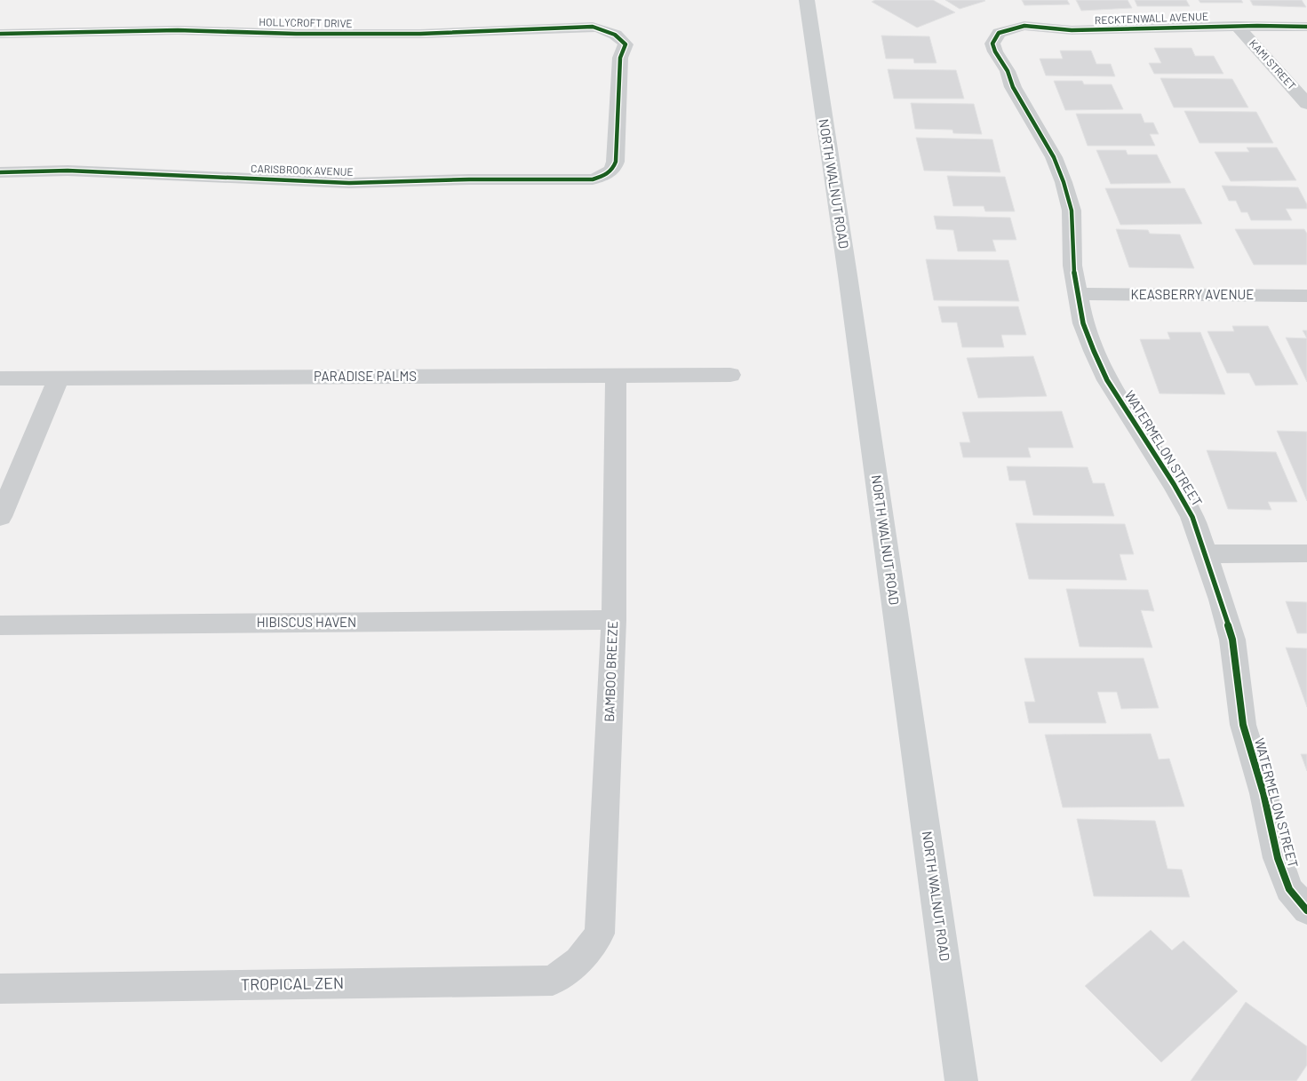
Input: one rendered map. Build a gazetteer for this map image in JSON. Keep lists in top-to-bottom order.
{
  "streets": {
    "street": [
      "RECKTENWALL AVENUE",
      "HOLLYCROFT DRIVE",
      "KAMI STREET",
      "CARISBROOK AVENUE",
      "NORTH WALNUT ROAD",
      "KEASBERRY AVENUE",
      "PARADISE PALMS",
      "WATERMELON STREET",
      "HIBISCUS HAVEN",
      "BAMBOO BREEZE",
      "TROPICAL ZEN"
    ]
  },
  "crossings": [
    ["RECKTENWALL AVENUE", "KAMI STREET"],
    ["RECKTENWALL AVENUE", "WATERMELON STREET"],
    ["HOLLYCROFT DRIVE", "CARISBROOK AVENUE"],
    ["KEASBERRY AVENUE", "WATERMELON STREET"],
    ["PARADISE PALMS", "BAMBOO BREEZE"],
    ["HIBISCUS HAVEN", "BAMBOO BREEZE"],
    ["BAMBOO BREEZE", "TROPICAL ZEN"]
  ]
}
